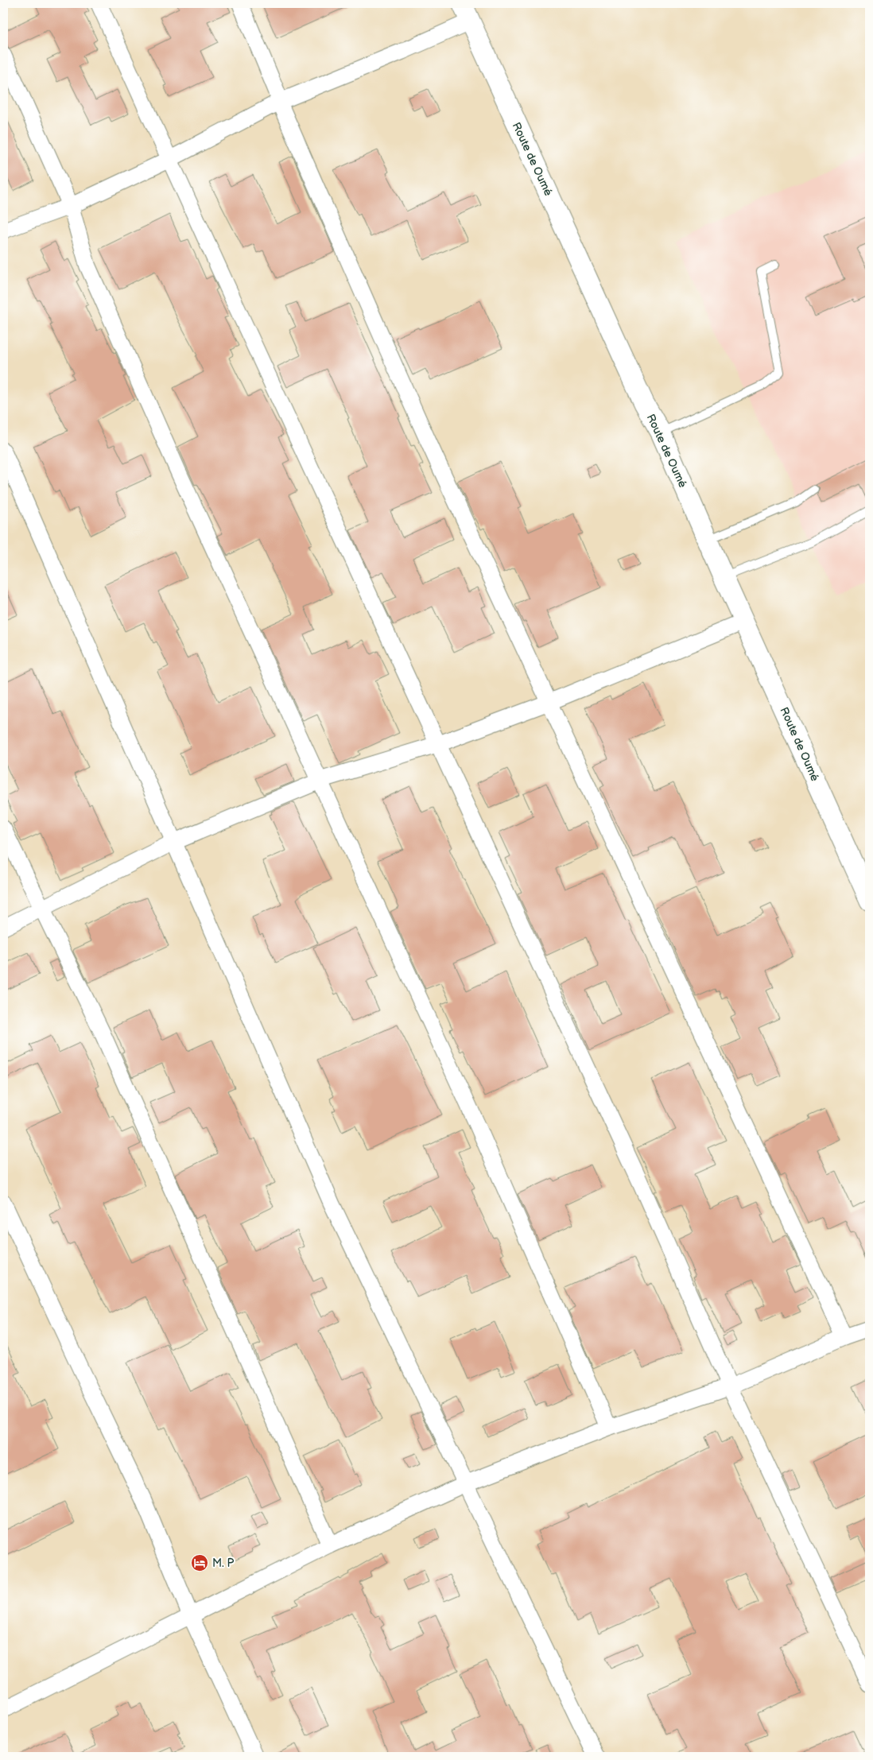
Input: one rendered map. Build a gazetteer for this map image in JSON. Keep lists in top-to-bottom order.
{
  "streets": {
    "street": ["Route de Oumé"]
  },
  "places": {
    "hotel": ["M. P"]
  }
}
